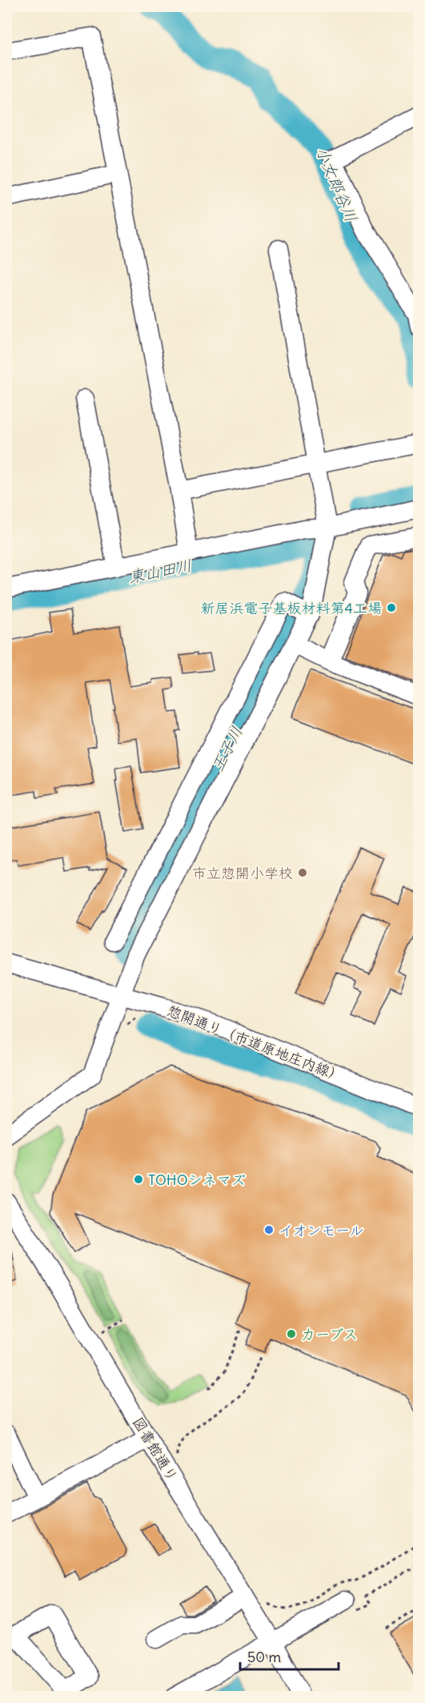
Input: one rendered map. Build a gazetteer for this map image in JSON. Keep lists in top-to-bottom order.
{
  "streets": {
    "street": ["惣開通り（市道原地庄内線）", "図書館通り"]
  },
  "water": ["小女郎谷川", "東山田川", "王子川"],
  "places": [
    "新居浜電子基板材料第4工場",
    "市立惣開小学校",
    "TOHOシネマズ",
    "イオンモール",
    "カーブス"
  ],
  "scale_bar": "50 m"
}
